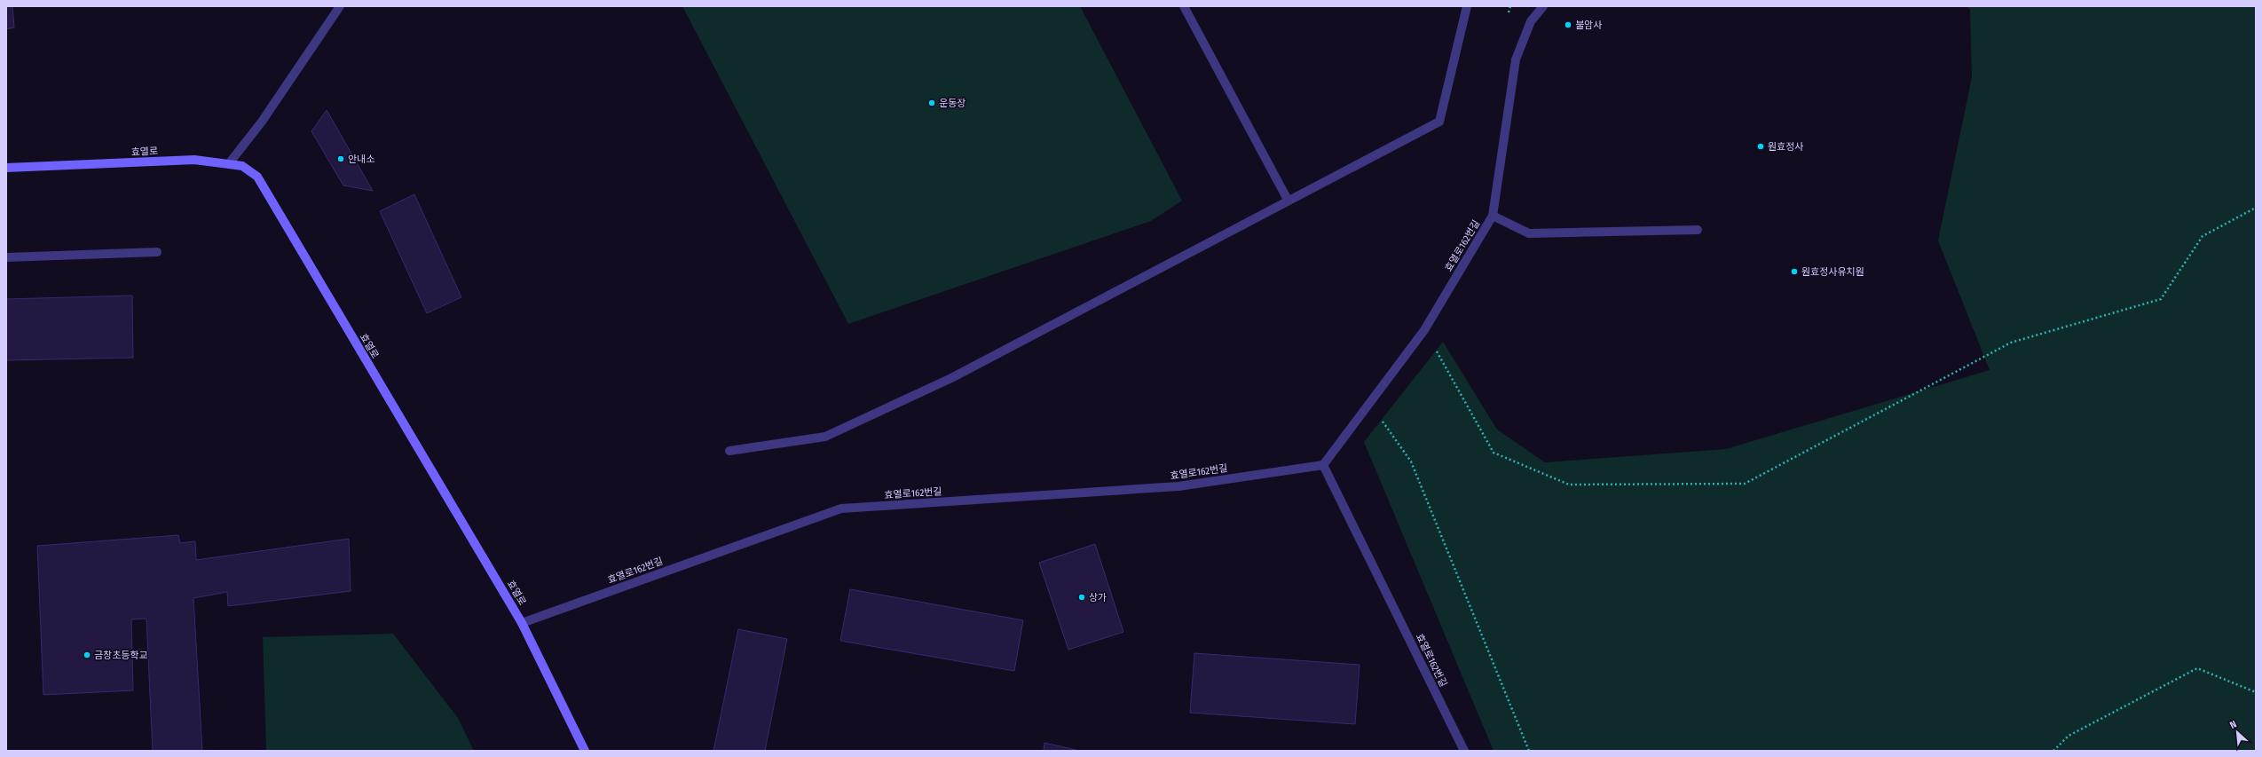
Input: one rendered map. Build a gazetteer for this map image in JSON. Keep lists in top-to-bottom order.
{
  "streets": {
    "main road": ["효열로"],
    "street": ["효열로162번길"]
  },
  "crossings": [
    ["효열로", "효열로162번길"]
  ],
  "places": [
    "불암사",
    "운동장",
    "원효정사",
    "안내소",
    "원효정사유치원",
    "상가",
    "금창초등학교"
  ],
  "north": "top left"
}
